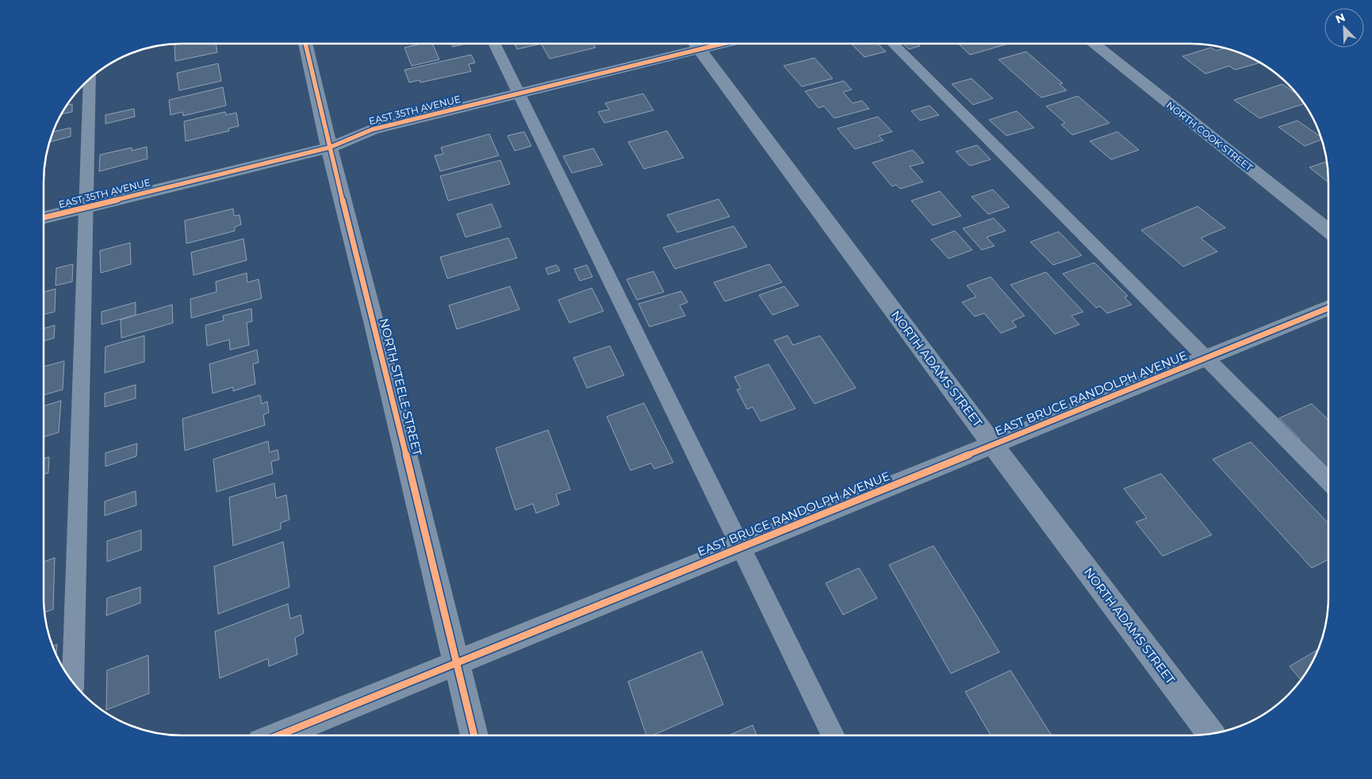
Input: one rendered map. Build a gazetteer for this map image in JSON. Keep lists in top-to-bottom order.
{
  "streets": {
    "street": [
      "EAST 35TH AVENUE",
      "NORTH COOK STREET",
      "NORTH ADAMS STREET",
      "NORTH STEELE STREET",
      "EAST BRUCE RANDOLPH AVENUE"
    ]
  },
  "crossings": [
    ["EAST 35TH AVENUE", "NORTH STEELE STREET"],
    ["NORTH ADAMS STREET", "EAST BRUCE RANDOLPH AVENUE"],
    ["NORTH STEELE STREET", "EAST BRUCE RANDOLPH AVENUE"]
  ],
  "north": "top left"
}
